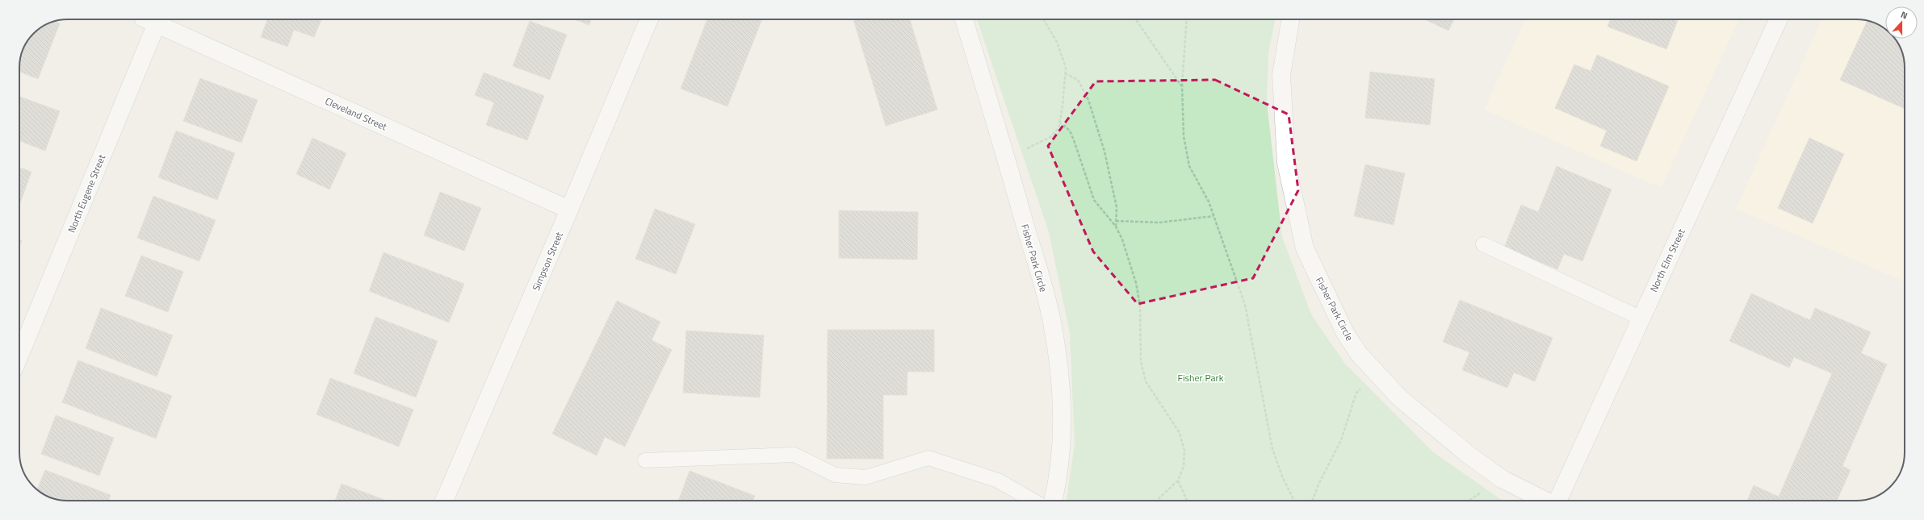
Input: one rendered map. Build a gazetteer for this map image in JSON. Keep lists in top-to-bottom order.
{
  "streets": {
    "street": [
      "Cleveland Street",
      "North Eugene Street",
      "Fisher Park Circle",
      "North Elm Street",
      "Simpson Street"
    ]
  },
  "crossings": [
    ["Cleveland Street", "North Eugene Street"],
    ["Cleveland Street", "Simpson Street"]
  ],
  "parks": ["Fisher Park"],
  "north": "top"
}
